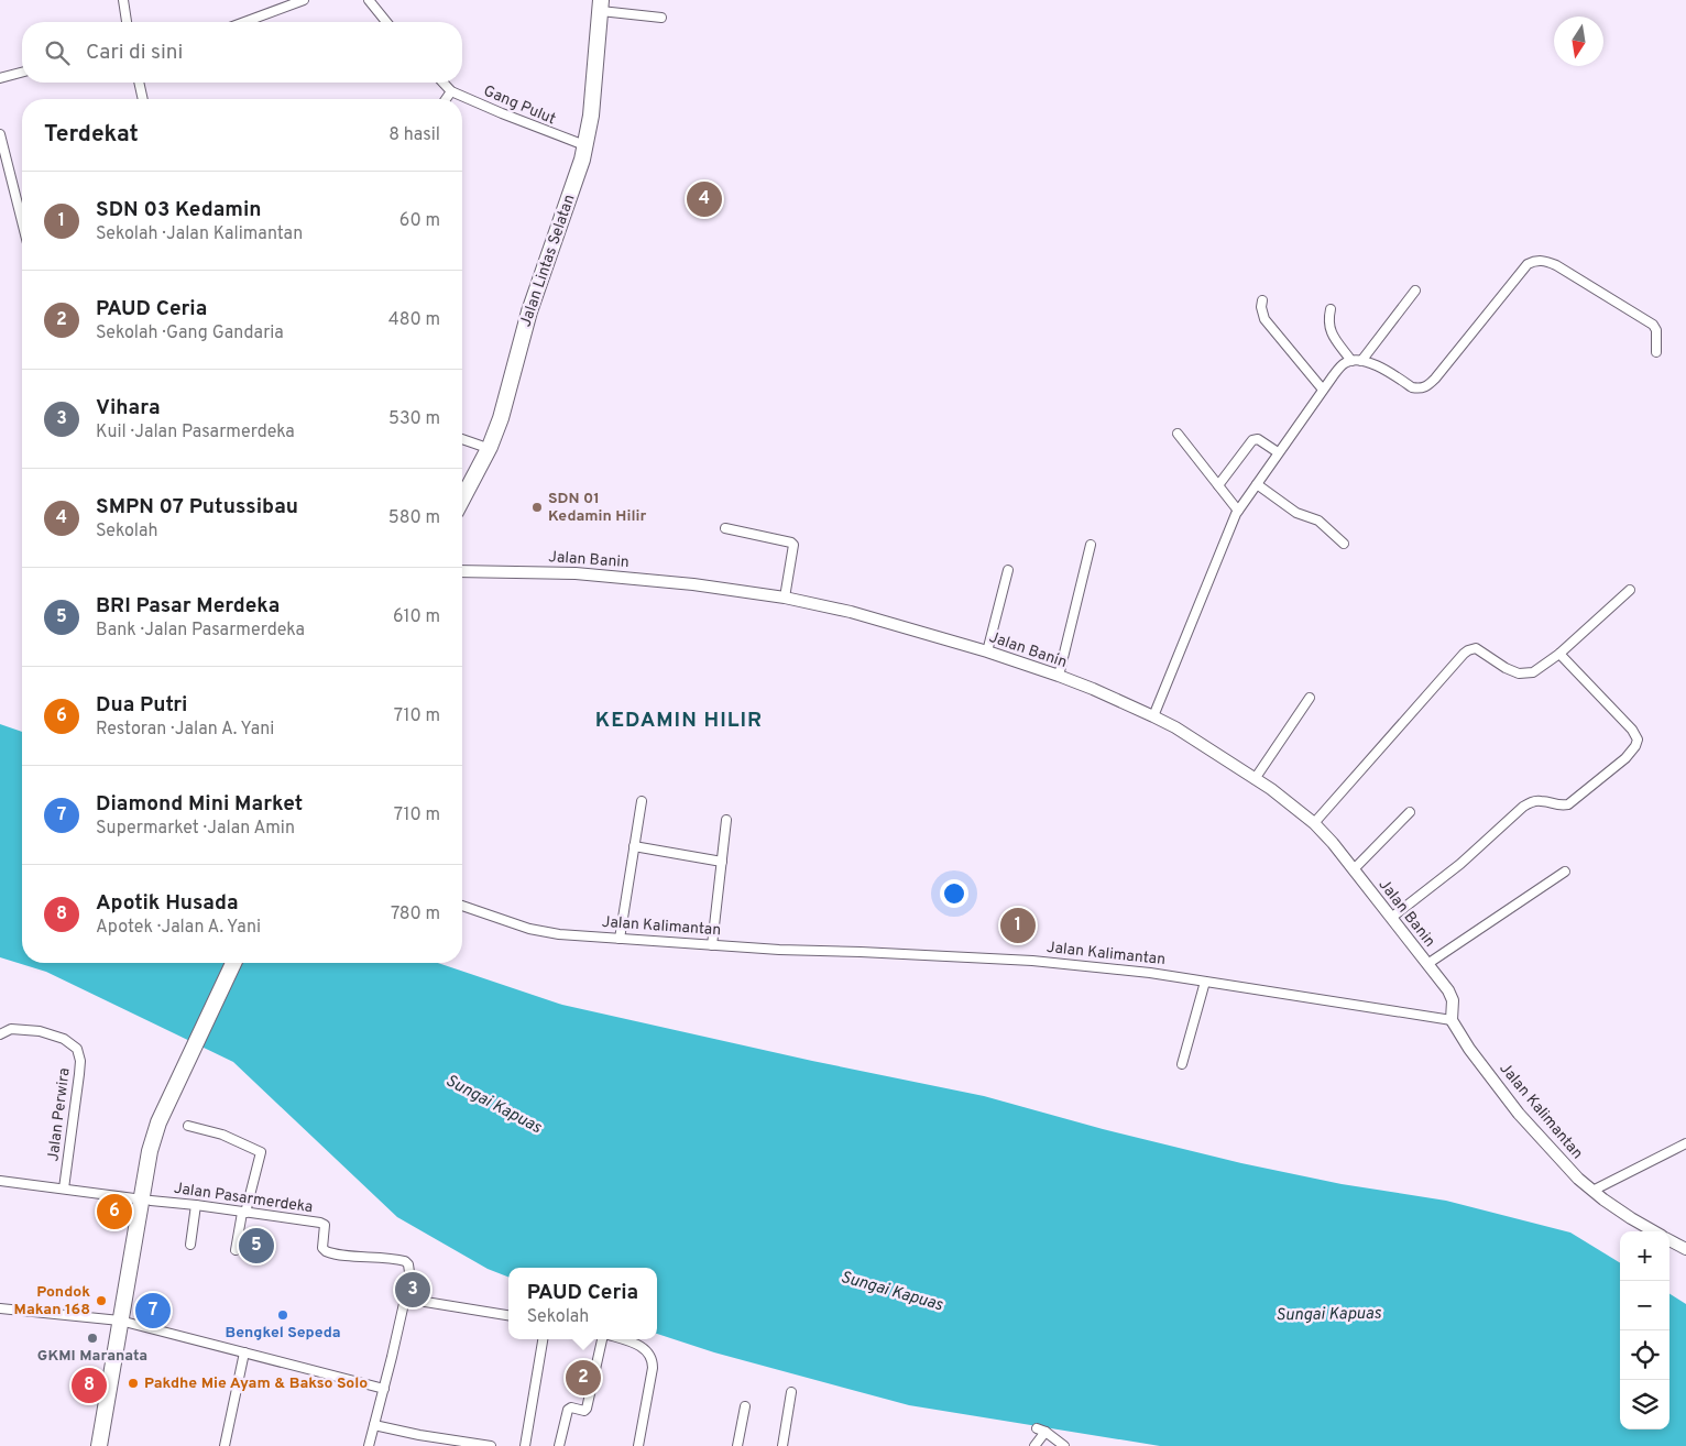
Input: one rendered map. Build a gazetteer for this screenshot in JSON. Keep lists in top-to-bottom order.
{
  "streets": {
    "highway": ["Jalan Lintas Selatan"],
    "street": [
      "Gang Pulut",
      "Jalan Banin",
      "Jalan Kalimantan",
      "Jalan Perwira",
      "Jalan Pasarmerdeka"
    ]
  },
  "crossings": [
    ["Gang Pulut", "Jalan Lintas Selatan"],
    ["Jalan Banin", "Jalan Kalimantan"]
  ],
  "districts": ["KEDAMIN HILIR"],
  "water": ["Sungai Kapuas"],
  "places": [
    "SDN 01 Kedamin Hilir",
    "Pondok Makan 168",
    "Bengkel Sepeda",
    "GKMI Maranata",
    "Pakdhe Mie Ayam & Bakso Solo"
  ],
  "north": "bottom",
  "page": {
    "search": "Cari di sini",
    "heading": ["Terdekat", "8 hasil"],
    "list": [
      {
        "mark": "1",
        "name": "SDN 03 Kedamin",
        "note": "Sekolah · Jalan Kalimantan",
        "value": "60 m"
      },
      {
        "mark": "2",
        "name": "PAUD Ceria",
        "note": "Sekolah · Gang Gandaria",
        "value": "480 m"
      },
      {
        "mark": "3",
        "name": "Vihara",
        "note": "Kuil · Jalan Pasarmerdeka",
        "value": "530 m"
      },
      {
        "mark": "4",
        "name": "SMPN 07 Putussibau",
        "note": "Sekolah",
        "value": "580 m"
      },
      {
        "mark": "5",
        "name": "BRI Pasar Merdeka",
        "note": "Bank · Jalan Pasarmerdeka",
        "value": "610 m"
      },
      {
        "mark": "6",
        "name": "Dua Putri",
        "note": "Restoran · Jalan A. Yani",
        "value": "710 m"
      },
      {
        "mark": "7",
        "name": "Diamond Mini Market",
        "note": "Supermarket · Jalan Amin",
        "value": "710 m"
      },
      {
        "mark": "8",
        "name": "Apotik Husada",
        "note": "Apotek · Jalan A. Yani",
        "value": "780 m"
      }
    ],
    "pins": [
      "4",
      "1",
      "6",
      "5",
      "3",
      "7",
      "2",
      "8"
    ],
    "map_buttons": ["+", "−"],
    "popup": ["PAUD Ceria", "Sekolah"]
  }
}
